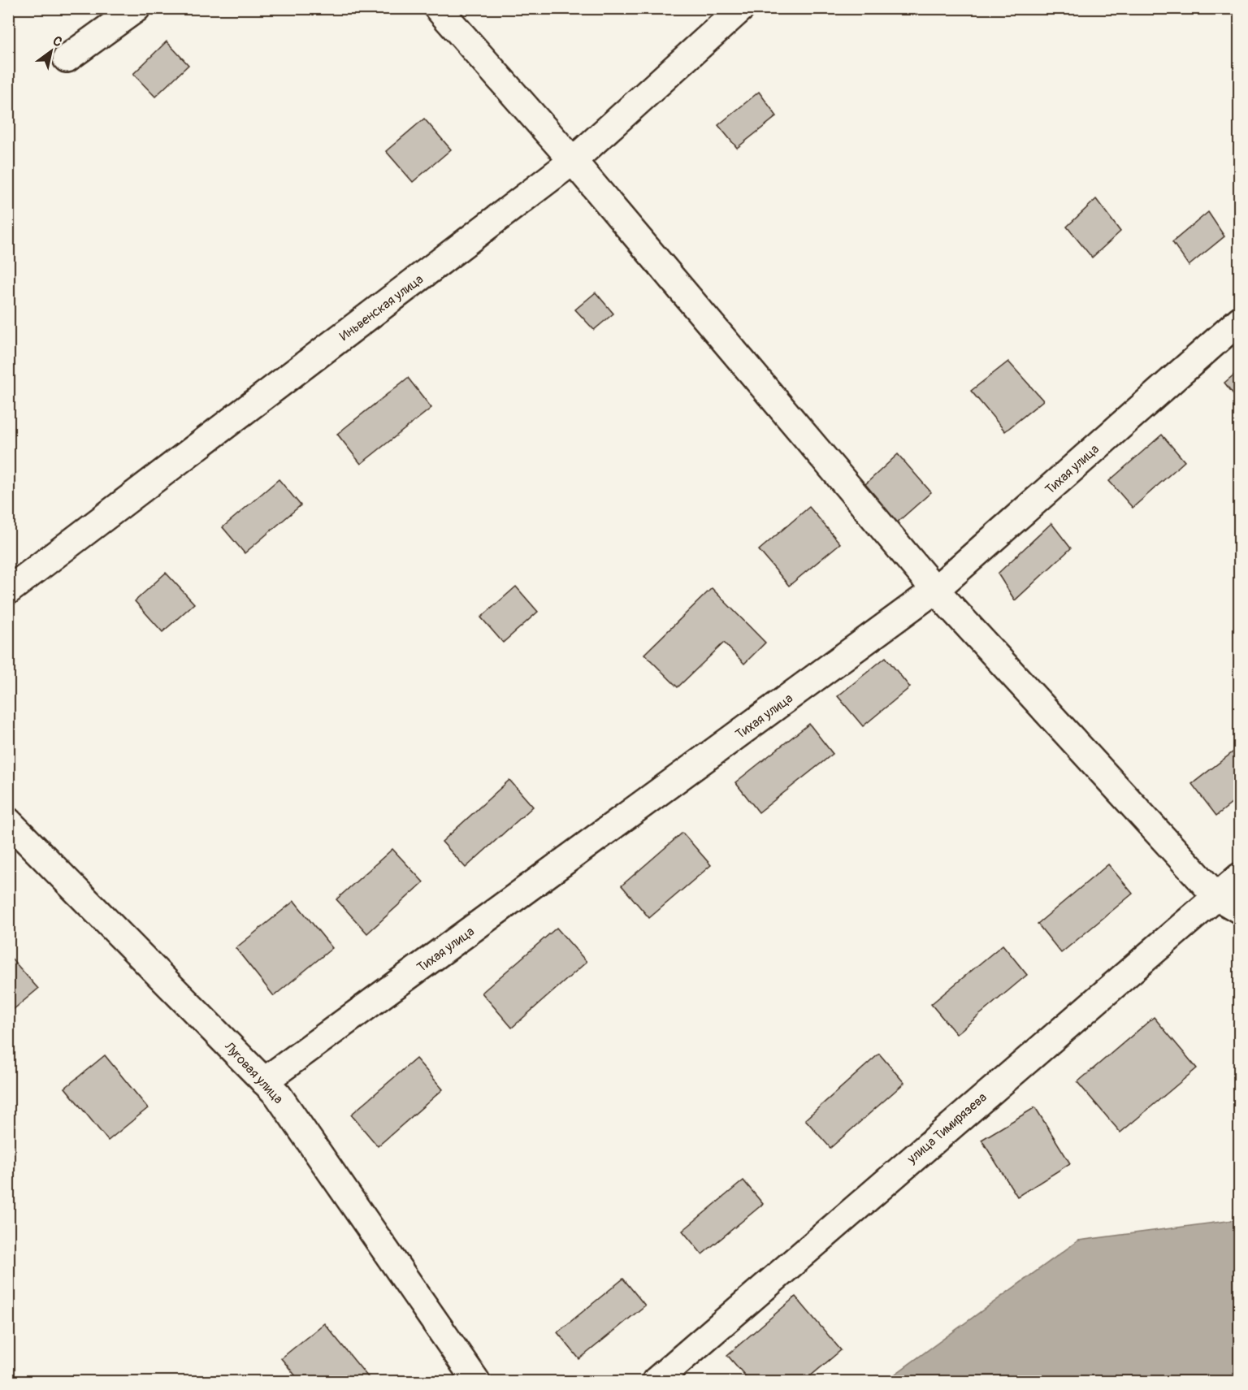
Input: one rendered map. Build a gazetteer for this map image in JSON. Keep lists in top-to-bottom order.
{
  "streets": {
    "street": [
      "Иньвенская улица",
      "Тихая улица",
      "Луговая улица",
      "улица Тимирязева"
    ]
  },
  "crossings": [
    ["Тихая улица", "Луговая улица"]
  ],
  "north": "top right"
}
